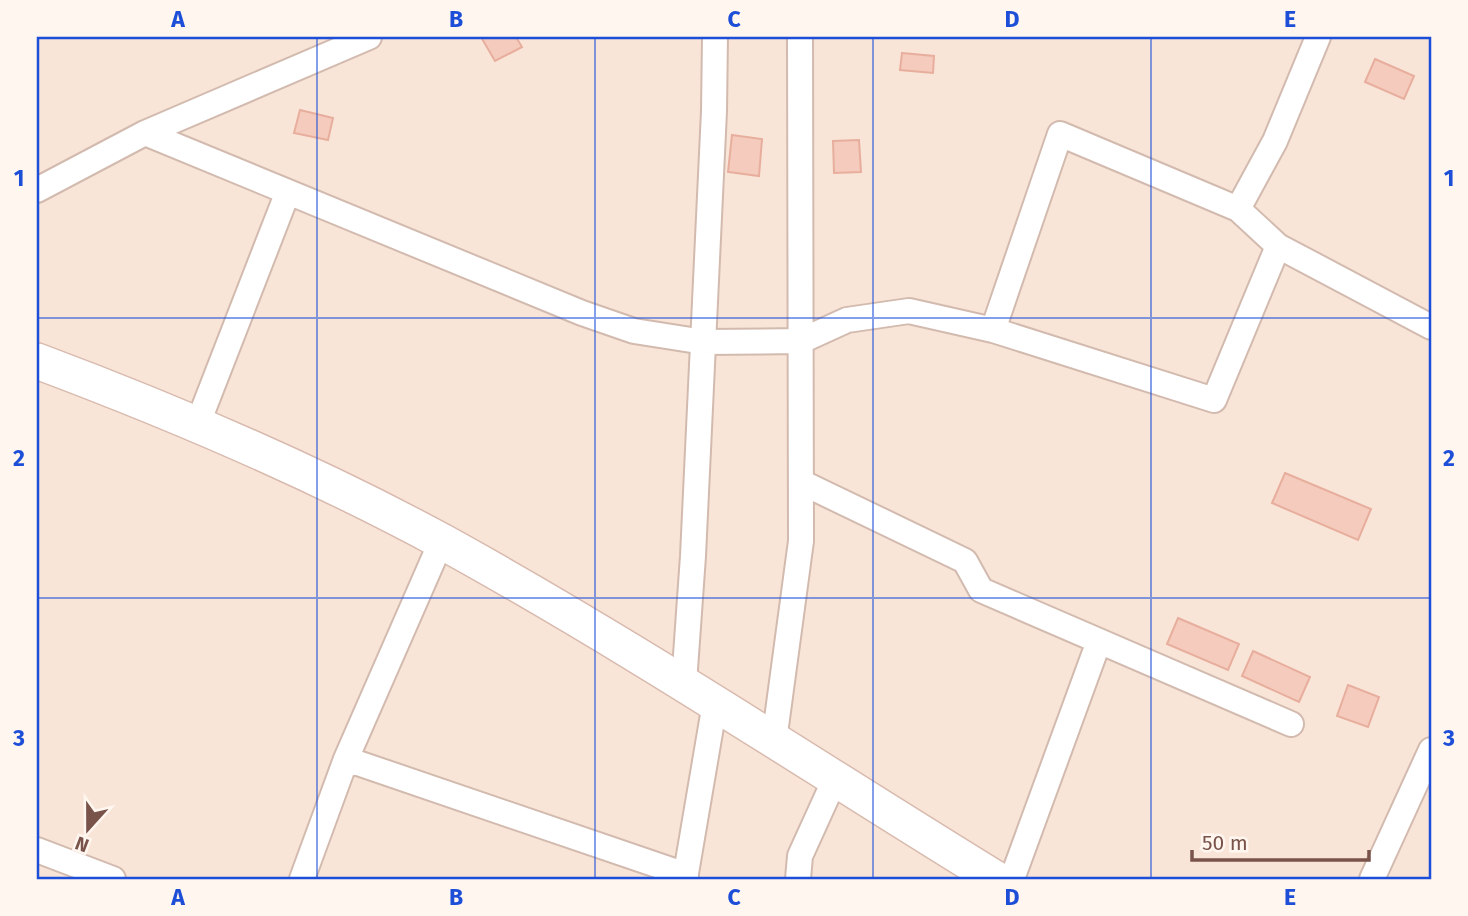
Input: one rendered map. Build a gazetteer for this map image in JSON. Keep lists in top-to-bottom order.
{
  "scale_bar": "50 m",
  "north": "bottom",
  "grid": {
    "columns": [
      "A",
      "B",
      "C",
      "D",
      "E"
    ],
    "rows": ["1", "2", "3"]
  }
}
